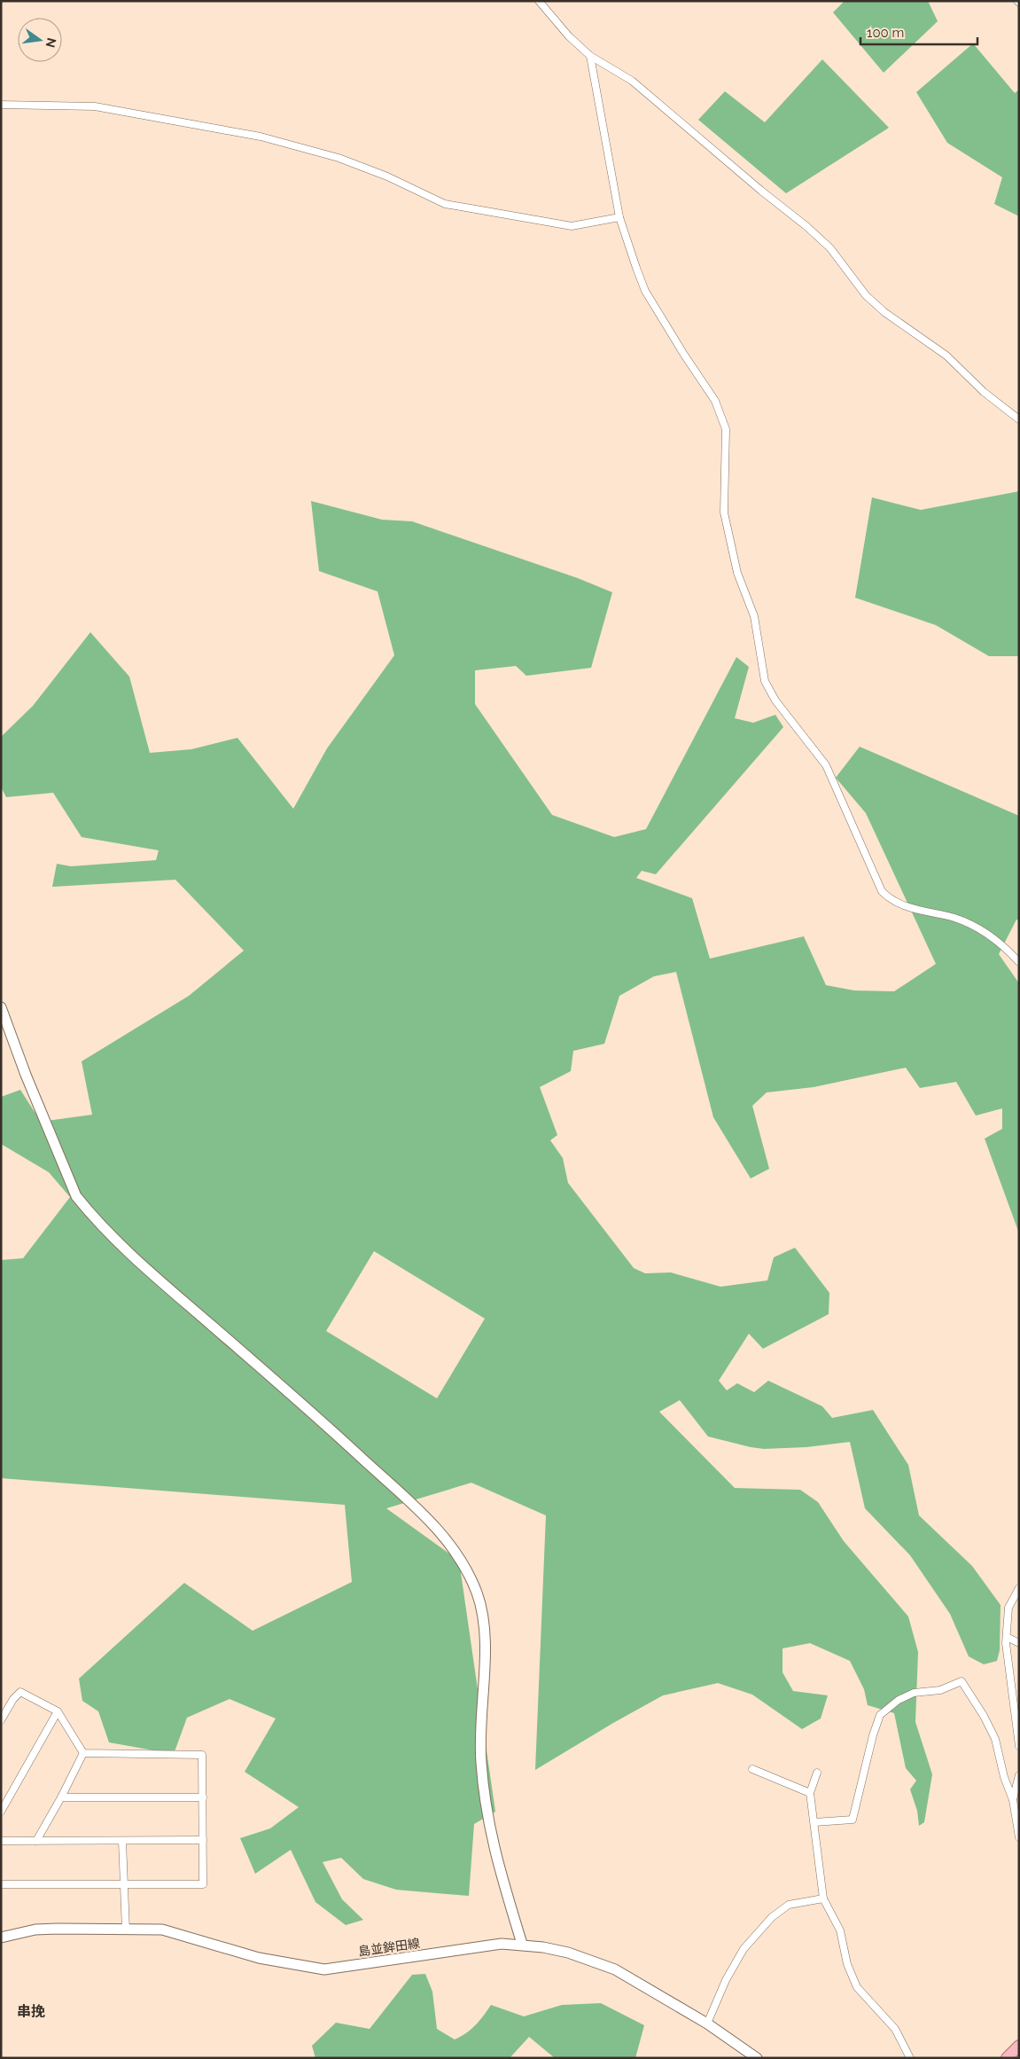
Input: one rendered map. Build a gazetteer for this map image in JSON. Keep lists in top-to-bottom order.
{
  "streets": {
    "street": ["島並鉾田線"]
  },
  "districts": ["串挽"],
  "scale_bar": "100 m",
  "north": "right"
}
